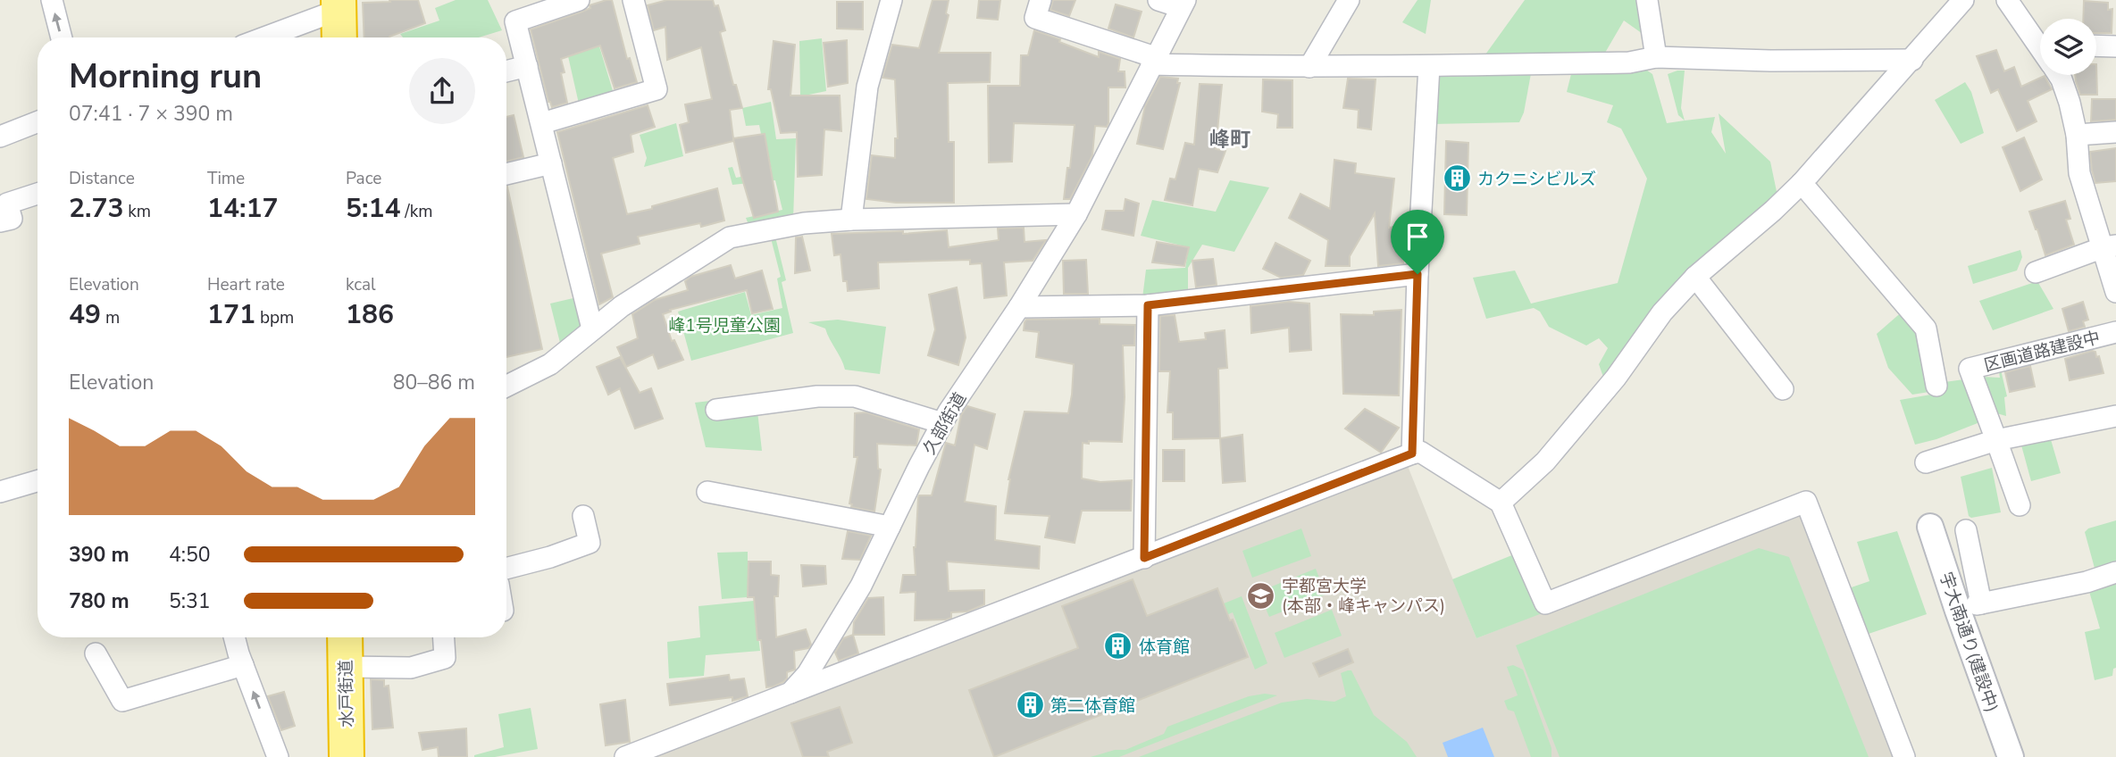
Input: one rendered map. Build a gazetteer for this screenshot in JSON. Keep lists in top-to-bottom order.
{
  "streets": {
    "highway": ["水戸街道"],
    "street": ["区画道路建設中", "久部街道", "宇大南通り(建設中)"]
  },
  "districts": ["峰町"],
  "parks": ["峰1号児童公園"],
  "places": {
    "building": ["カクニシビルズ", "体育館", "第二体育館"],
    "school or university": ["宇都宮大学 (本部・峰キャンパス)"]
  },
  "page": {
    "heading": ["Morning run", "07:41 · 7 × 390 m"],
    "stats": [
      ["Distance", "2.73 km"],
      ["Time", "14:17"],
      ["Pace", "5:14 /km"],
      ["Elevation", "49 m"],
      ["Heart rate", "171 bpm"],
      ["kcal", "186"]
    ],
    "chart": ["Elevation", "80–86 m"],
    "list": [
      {
        "name": "390 m",
        "note": "4:50"
      },
      {
        "name": "780 m",
        "note": "5:31"
      }
    ]
  }
}
